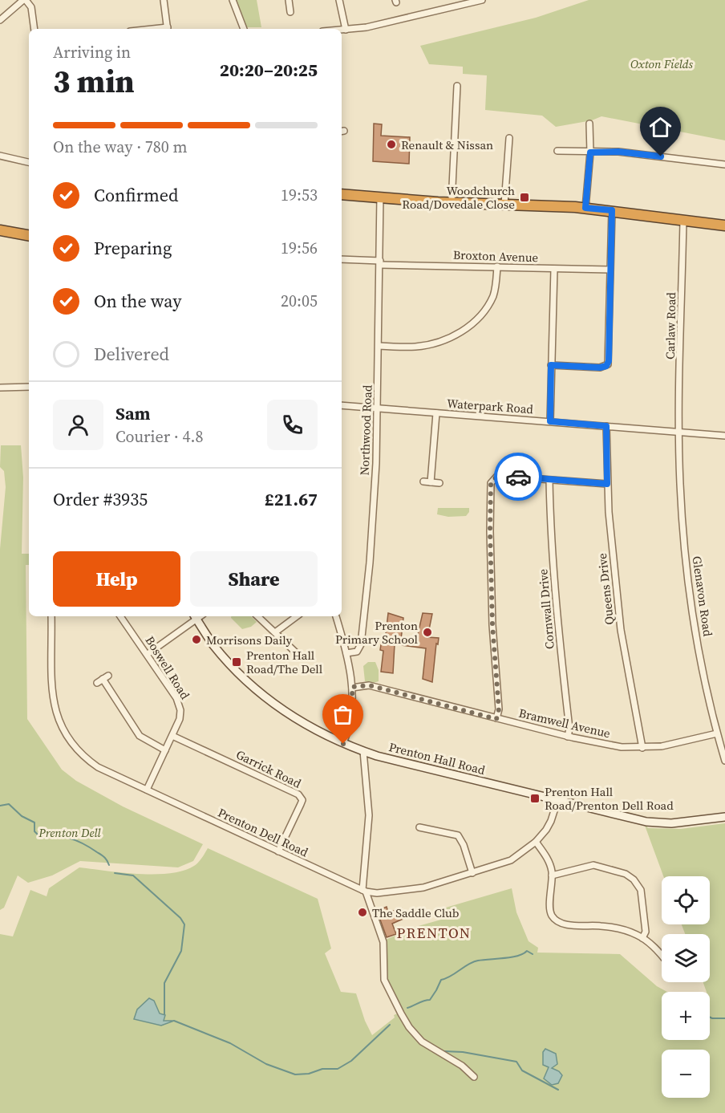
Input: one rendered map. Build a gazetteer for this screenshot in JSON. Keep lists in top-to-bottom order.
{
  "streets": {
    "street": [
      "Broxton Avenue",
      "Carlaw Road",
      "Waterpark Road",
      "Northwood Road",
      "Queens Drive",
      "Glenavon Road",
      "Cornwall Drive",
      "Boswell Road",
      "Bramwell Avenue",
      "Prenton Hall Road",
      "Garrick Road",
      "Prenton Dell Road"
    ]
  },
  "crossings": [
    ["Broxton Avenue", "Northwood Road"],
    ["Carlaw Road", "Waterpark Road"],
    ["Carlaw Road", "Glenavon Road"],
    ["Waterpark Road", "Northwood Road"],
    ["Waterpark Road", "Queens Drive"],
    ["Waterpark Road", "Glenavon Road"],
    ["Queens Drive", "Bramwell Avenue"],
    ["Glenavon Road", "Bramwell Avenue"],
    ["Cornwall Drive", "Bramwell Avenue"],
    ["Boswell Road", "Garrick Road"],
    ["Boswell Road", "Prenton Dell Road"],
    ["Prenton Hall Road", "Prenton Dell Road"],
    ["Garrick Road", "Prenton Dell Road"]
  ],
  "districts": ["PRENTON"],
  "parks": ["Oxton Fields", "Prenton Dell"],
  "places": {
    "other": [
      "Renault & Nissan",
      "Prenton Primary School",
      "Morrisons Daily",
      "The Saddle Club"
    ],
    "transit": ["Woodchurch Road/Dovedale Close", "Prenton Hall Road/The Dell", "Prenton Hall Road/Prenton Dell Road"]
  },
  "page": {
    "heading": ["3 min", "Arriving in", "20:20–20:25"],
    "panel": [
      "Sam",
      "Courier · 4.8",
      "Order #3935",
      "£21.67"
    ],
    "bar": "On the way · 780 m",
    "list": [
      ["Confirmed", "19:53"],
      ["Preparing", "19:56"],
      ["On the way", "20:05"],
      "Delivered"
    ],
    "buttons": ["Help", "Share"],
    "map_buttons": ["+", "−"]
  }
}
